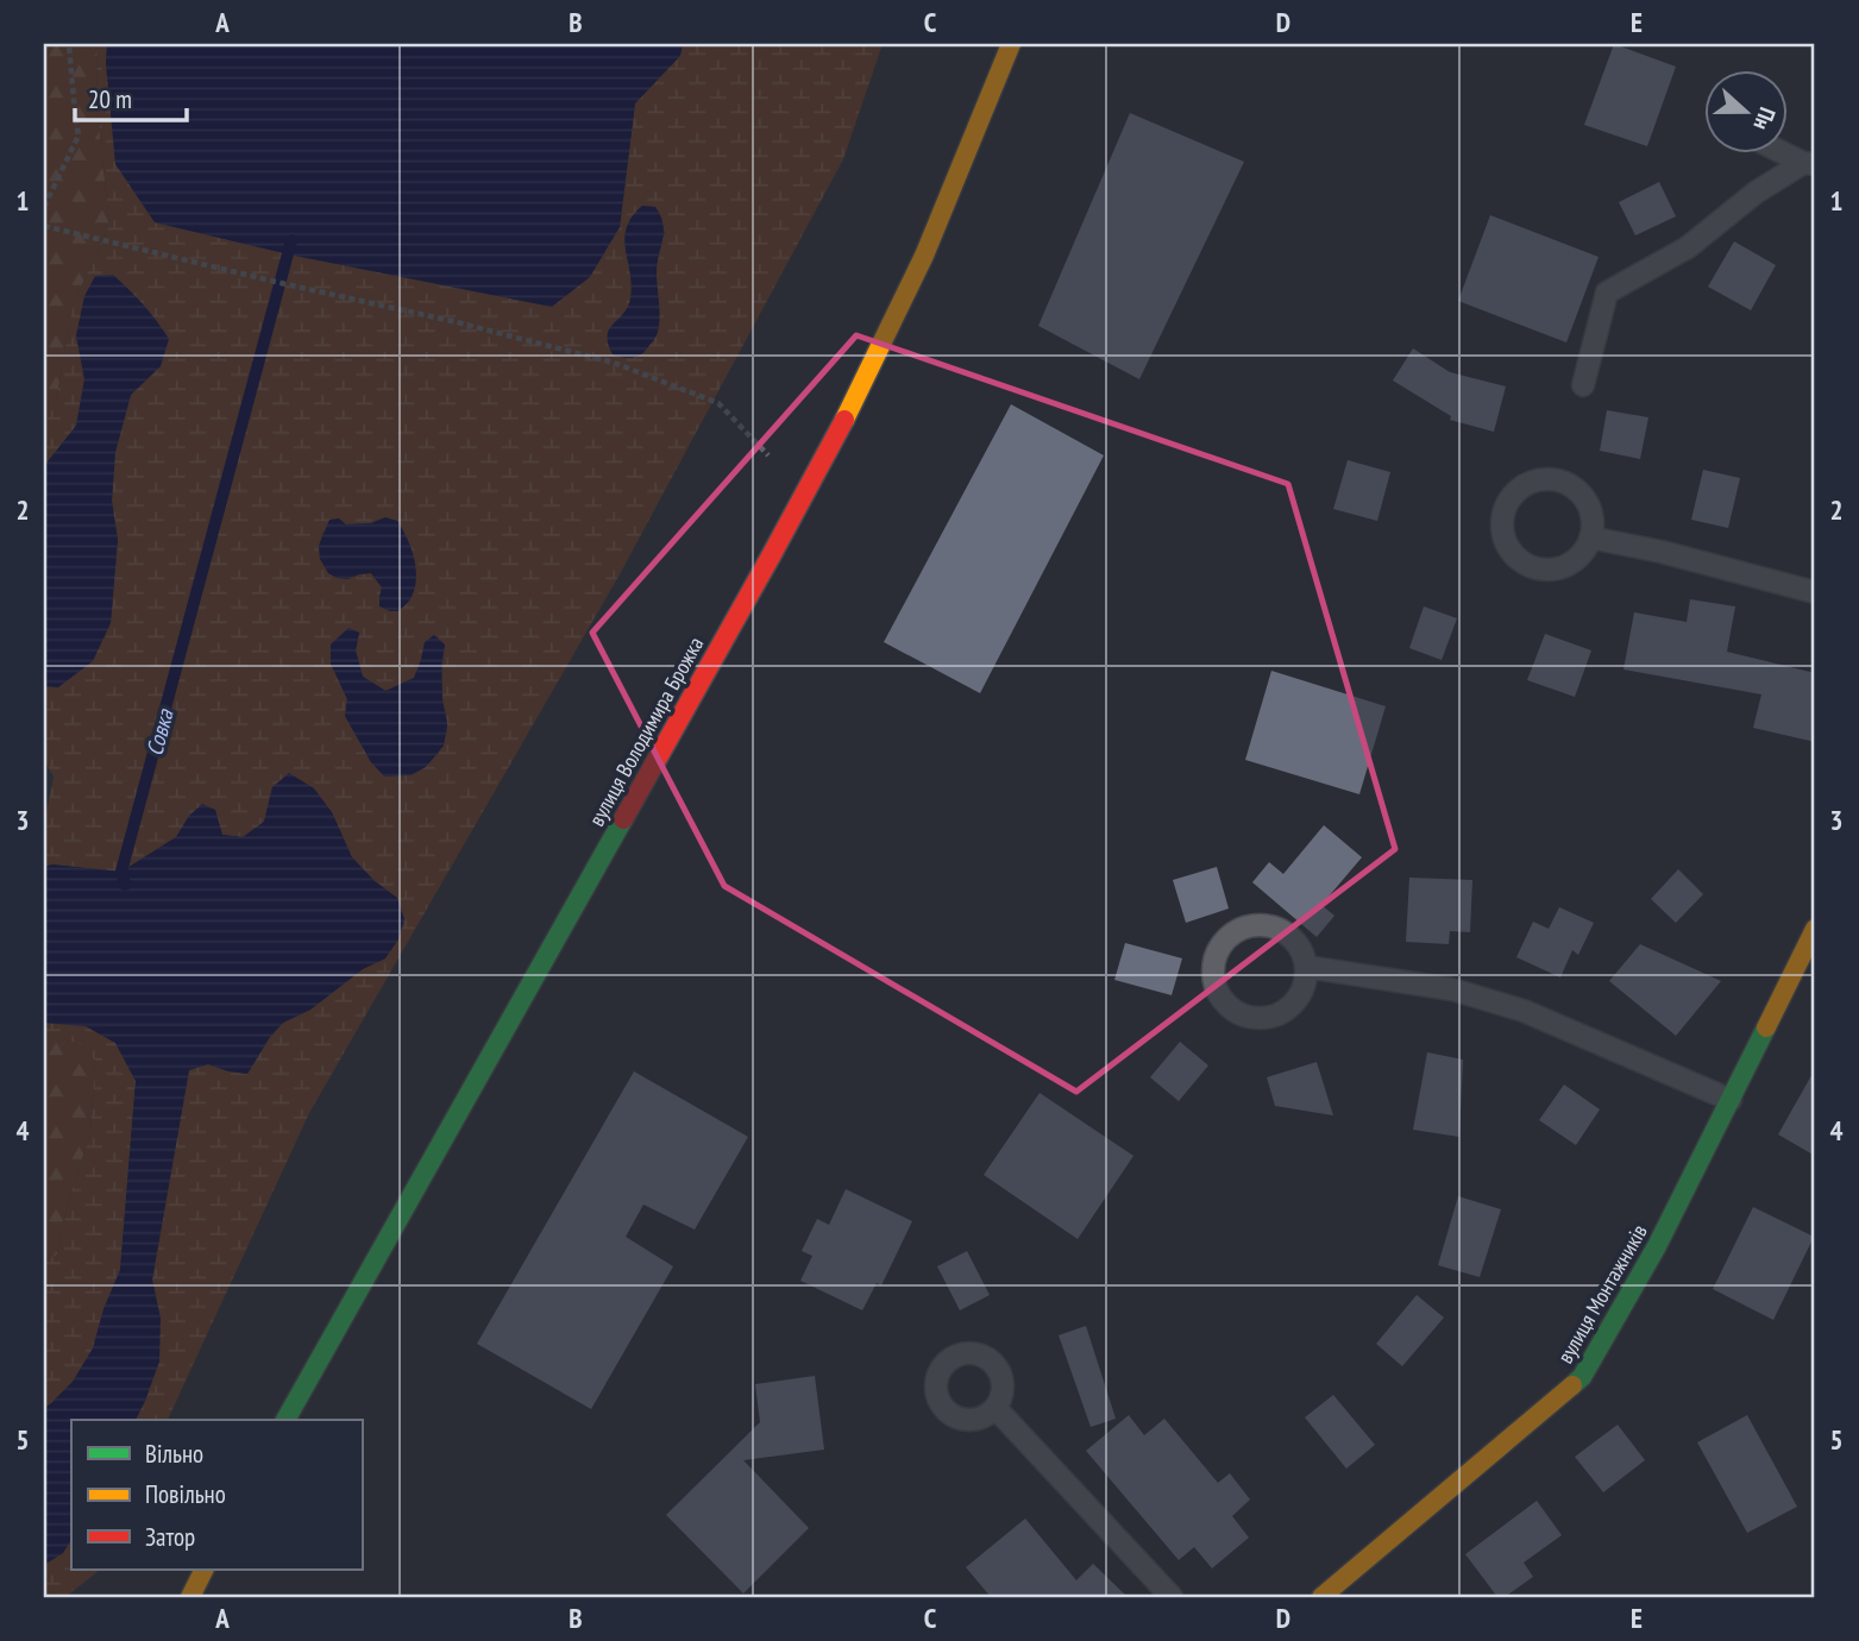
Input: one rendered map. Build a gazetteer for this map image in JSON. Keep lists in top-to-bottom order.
{
  "streets": {
    "main road": ["вулиця Володимира Брожка", "вулиця Монтажників"]
  },
  "water": ["Совка"],
  "legend": ["Вільно", "Повільно", "Затор"],
  "scale_bar": "20 m",
  "north": "right",
  "grid": {
    "columns": [
      "A",
      "B",
      "C",
      "D",
      "E"
    ],
    "rows": [
      "1",
      "2",
      "3",
      "4",
      "5"
    ]
  }
}
